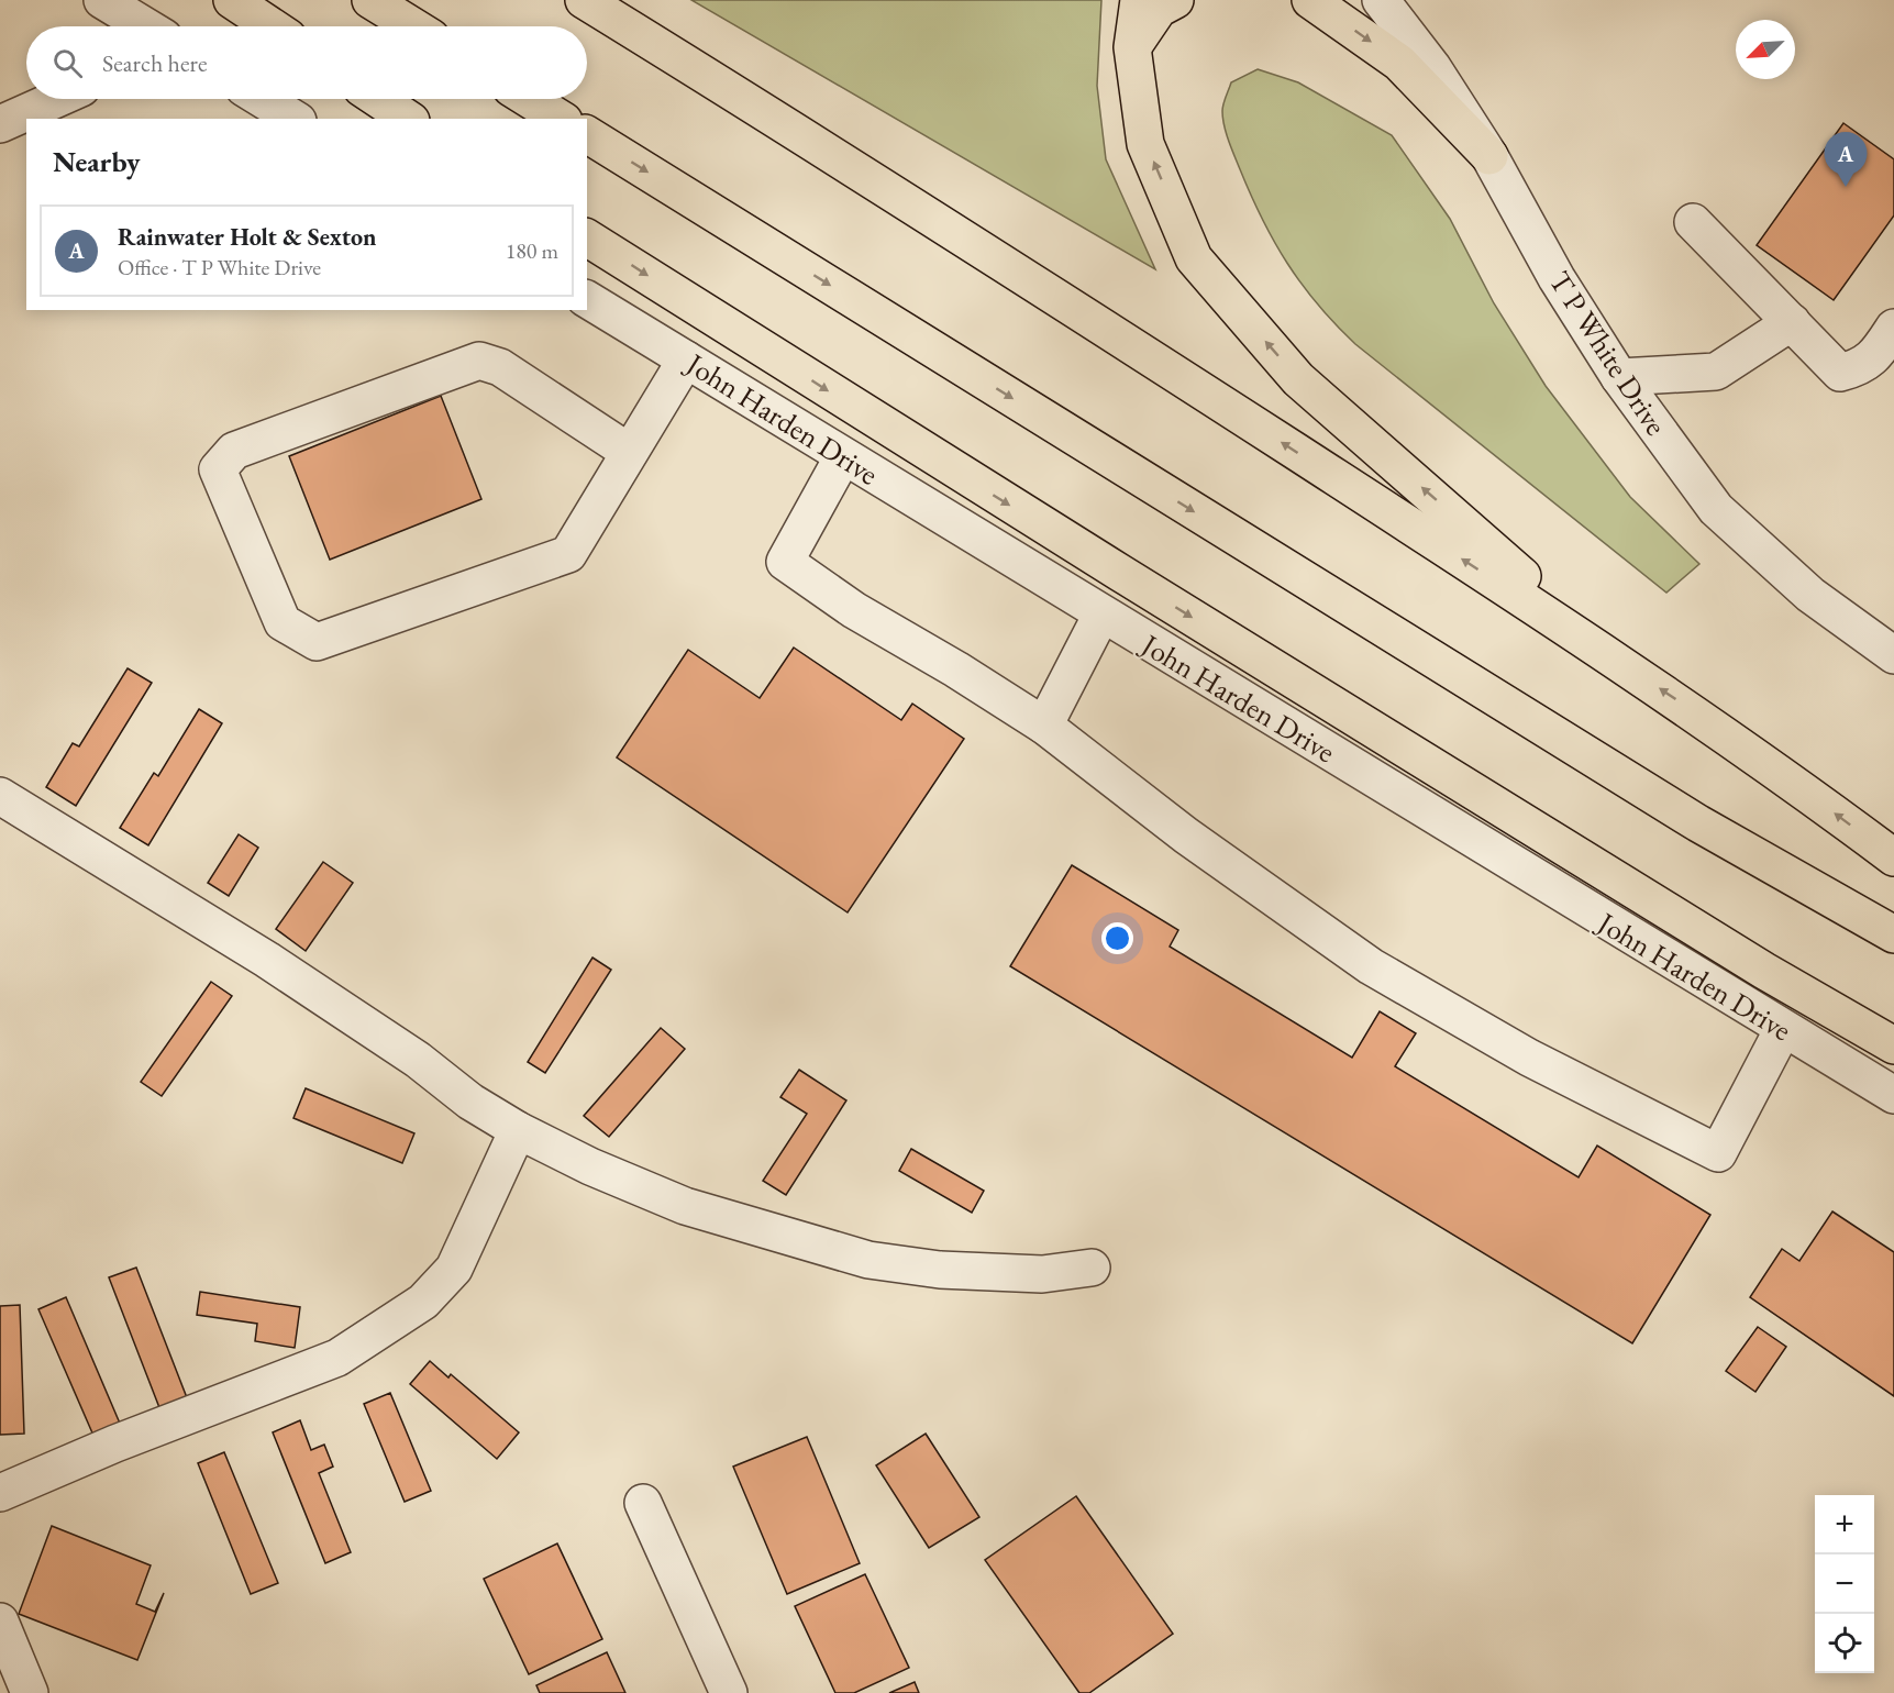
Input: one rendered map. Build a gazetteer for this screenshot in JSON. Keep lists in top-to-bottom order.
{
  "streets": {
    "street": ["T P White Drive", "John Harden Drive"]
  },
  "north": "bottom left",
  "page": {
    "search": "Search here",
    "heading": "Nearby",
    "pins": "A",
    "list": [
      {
        "mark": "A",
        "name": "Rainwater Holt & Sexton",
        "note": "Office · T P White Drive",
        "value": "180 m"
      }
    ],
    "map_buttons": ["+", "−"]
  }
}
